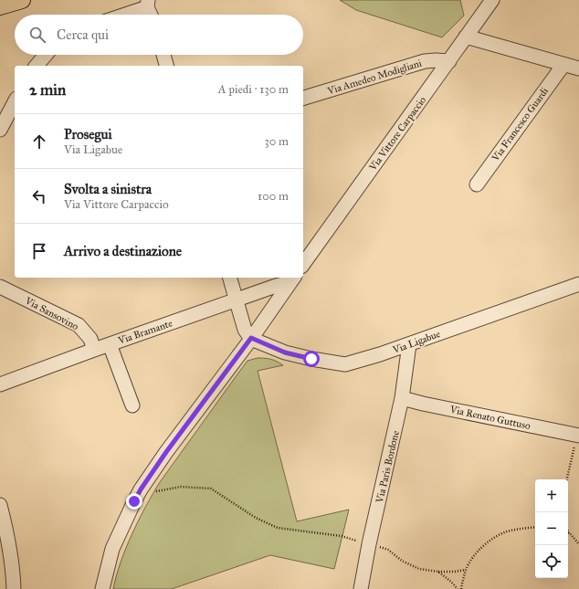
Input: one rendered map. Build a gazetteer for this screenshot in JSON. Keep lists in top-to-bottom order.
{
  "streets": {
    "street": [
      "Via Amedeo Modigliani",
      "Via Francesco Guardi",
      "Via Vittore Carpaccio",
      "Via Sansovino",
      "Via Bramante",
      "Via Ligabue",
      "Via Renato Guttuso",
      "Via Paris Bordone"
    ]
  },
  "crossings": [
    ["Via Amedeo Modigliani", "Via Vittore Carpaccio"],
    ["Via Sansovino", "Via Bramante"],
    ["Via Ligabue", "Via Paris Bordone"],
    ["Via Renato Guttuso", "Via Paris Bordone"]
  ],
  "page": {
    "search": "Cerca qui",
    "heading": ["2 min", "A piedi · 130 m"],
    "list": [
      ["Prosegui", "Via Ligabue", "30 m"],
      ["Svolta a sinistra", "Via Vittore Carpaccio", "100 m"],
      "Arrivo a destinazione"
    ],
    "map_buttons": ["+", "−"]
  }
}
